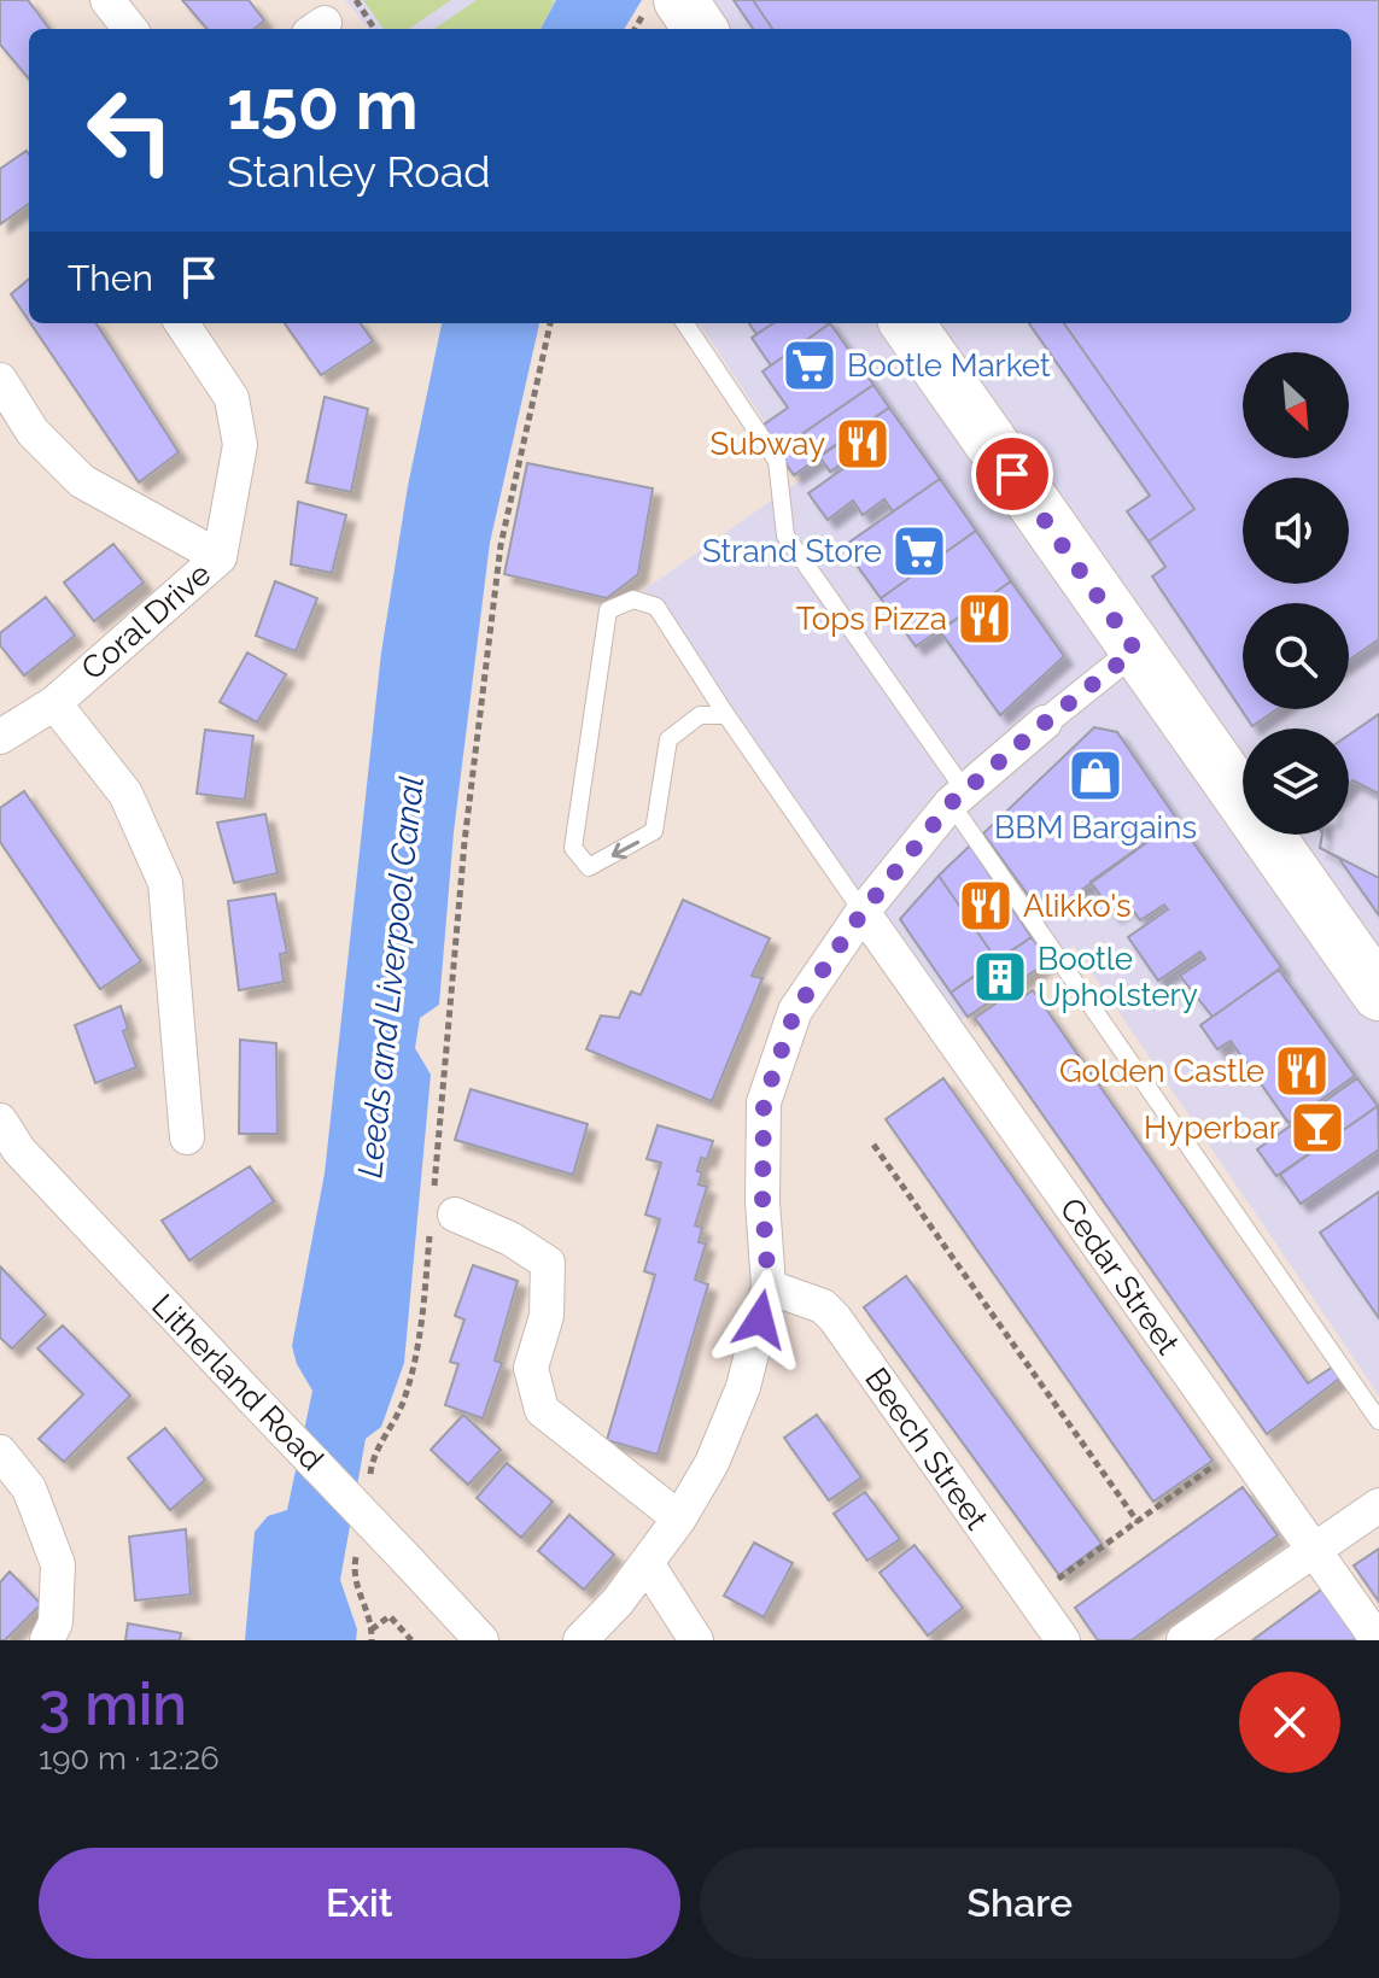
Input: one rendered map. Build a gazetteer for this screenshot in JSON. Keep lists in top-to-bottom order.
{
  "streets": {
    "street": [
      "Coral Drive",
      "Cedar Street",
      "Litherland Road",
      "Beech Street"
    ]
  },
  "water": ["Leeds and Liverpool Canal"],
  "places": {
    "supermarket": ["Bootle Market", "Strand Store"],
    "restaurant": [
      "Subway",
      "Tops Pizza",
      "Alikko's",
      "Golden Castle"
    ],
    "shop": ["BBM Bargains"],
    "building": ["Bootle Upholstery"],
    "bar": ["Hyperbar"]
  },
  "north": "bottom right",
  "page": {
    "turn": ["150 m", "Stanley Road"],
    "then": "Then",
    "heading": ["3 min", "190 m · 12:26"],
    "buttons": ["Exit", "Share"]
  }
}
